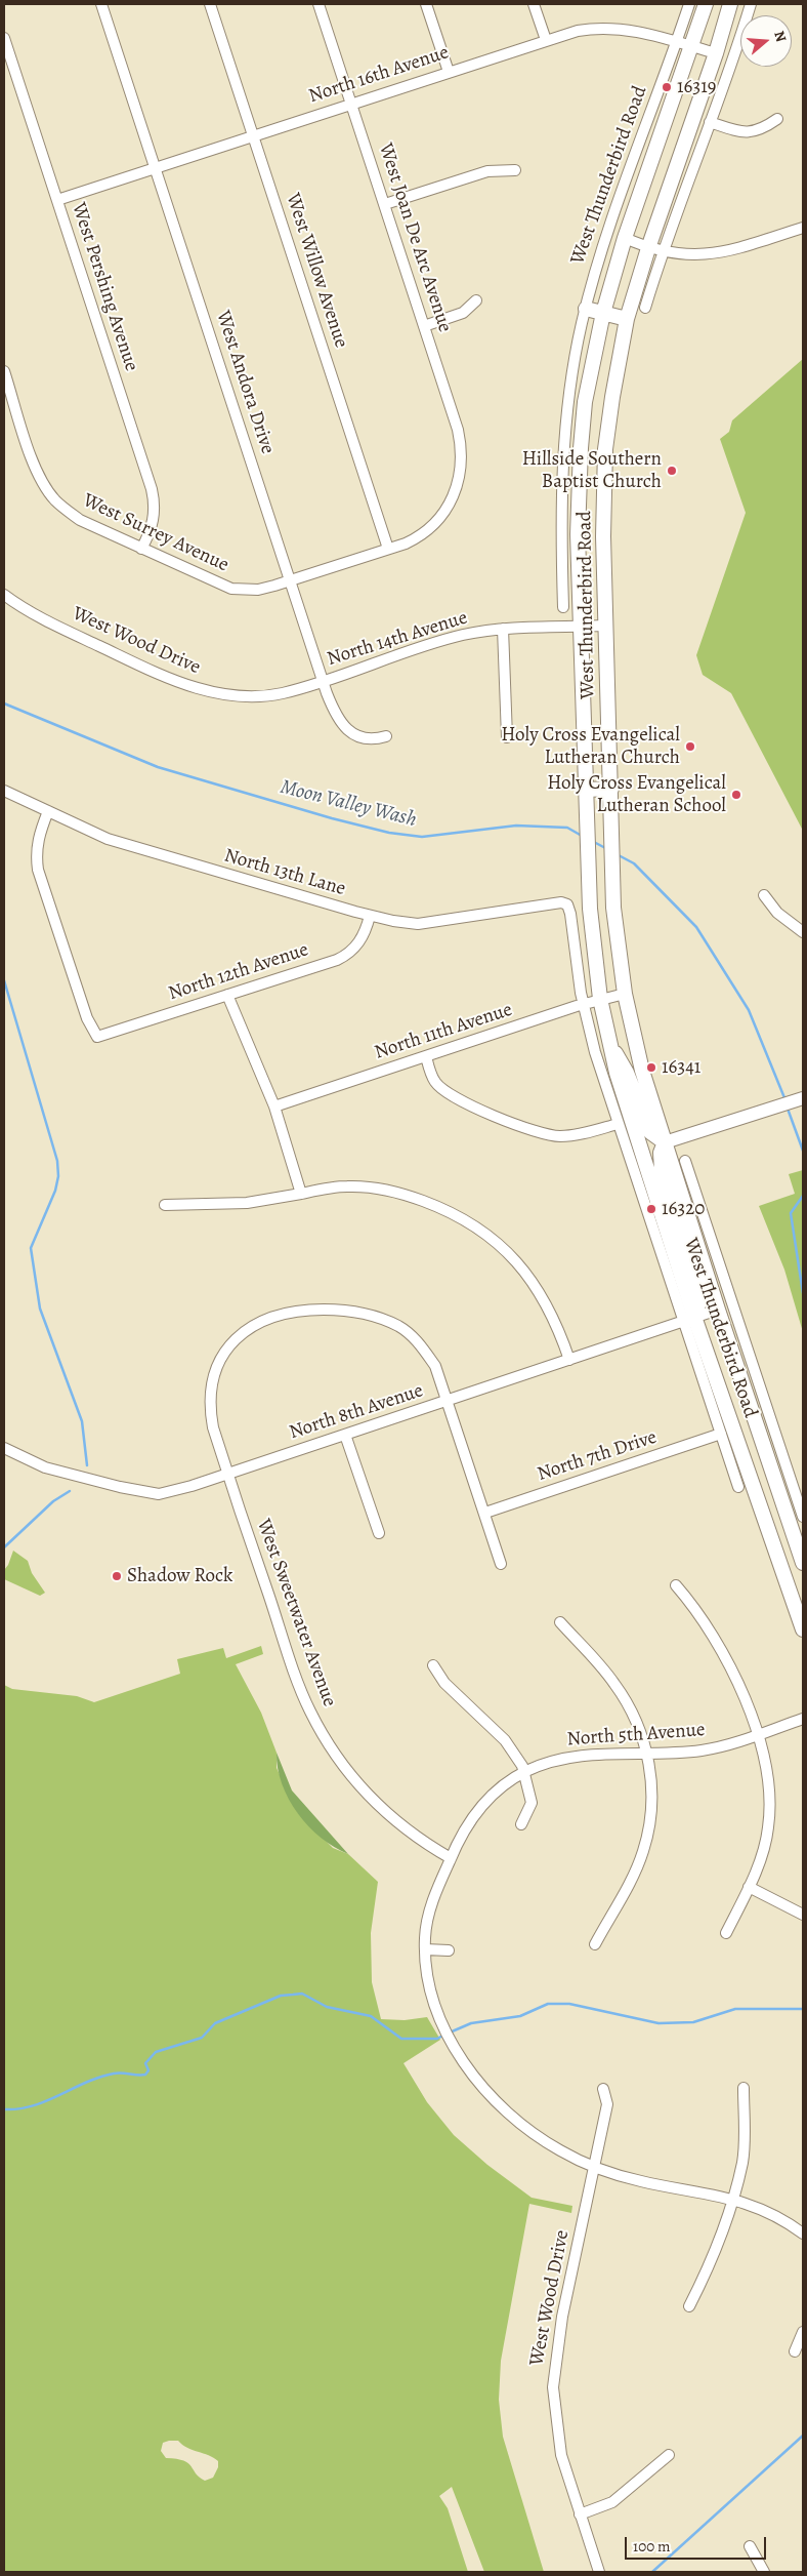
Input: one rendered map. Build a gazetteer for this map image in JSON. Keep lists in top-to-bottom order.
{
  "streets": {
    "main road": ["West Thunderbird Road"],
    "street": [
      "North 16th Avenue",
      "West Joan De Arc Avenue",
      "West Willow Avenue",
      "West Pershing Avenue",
      "West Andora Drive",
      "West Surrey Avenue",
      "North 14th Avenue",
      "West Wood Drive",
      "North 13th Lane",
      "North 12th Avenue",
      "North 11th Avenue",
      "North 8th Avenue",
      "North 7th Drive",
      "West Sweetwater Avenue",
      "North 5th Avenue"
    ]
  },
  "crossings": [
    ["North 16th Avenue", "West Thunderbird Road"],
    ["North 16th Avenue", "West Joan De Arc Avenue"],
    ["North 16th Avenue", "West Willow Avenue"],
    ["North 16th Avenue", "West Pershing Avenue"],
    ["North 16th Avenue", "West Andora Drive"],
    ["West Thunderbird Road", "North 14th Avenue"],
    ["West Thunderbird Road", "North 13th Lane"],
    ["West Thunderbird Road", "North 11th Avenue"],
    ["West Thunderbird Road", "North 8th Avenue"],
    ["West Thunderbird Road", "North 7th Drive"],
    ["West Joan De Arc Avenue", "West Willow Avenue"],
    ["West Joan De Arc Avenue", "West Surrey Avenue"],
    ["West Willow Avenue", "West Surrey Avenue"],
    ["West Pershing Avenue", "West Surrey Avenue"],
    ["West Andora Drive", "West Surrey Avenue"],
    ["West Andora Drive", "North 14th Avenue"],
    ["West Andora Drive", "West Wood Drive"],
    ["North 14th Avenue", "West Wood Drive"],
    ["North 13th Lane", "North 12th Avenue"],
    ["North 8th Avenue", "West Sweetwater Avenue"],
    ["West Sweetwater Avenue", "North 5th Avenue"]
  ],
  "water": ["Moon Valley Wash"],
  "places": [
    "16319",
    "Hillside Southern Baptist Church",
    "Holy Cross Evangelical Lutheran Church",
    "Holy Cross Evangelical Lutheran School",
    "16341",
    "16320",
    "Shadow Rock"
  ],
  "scale_bar": "100 m",
  "north": "right"
}
